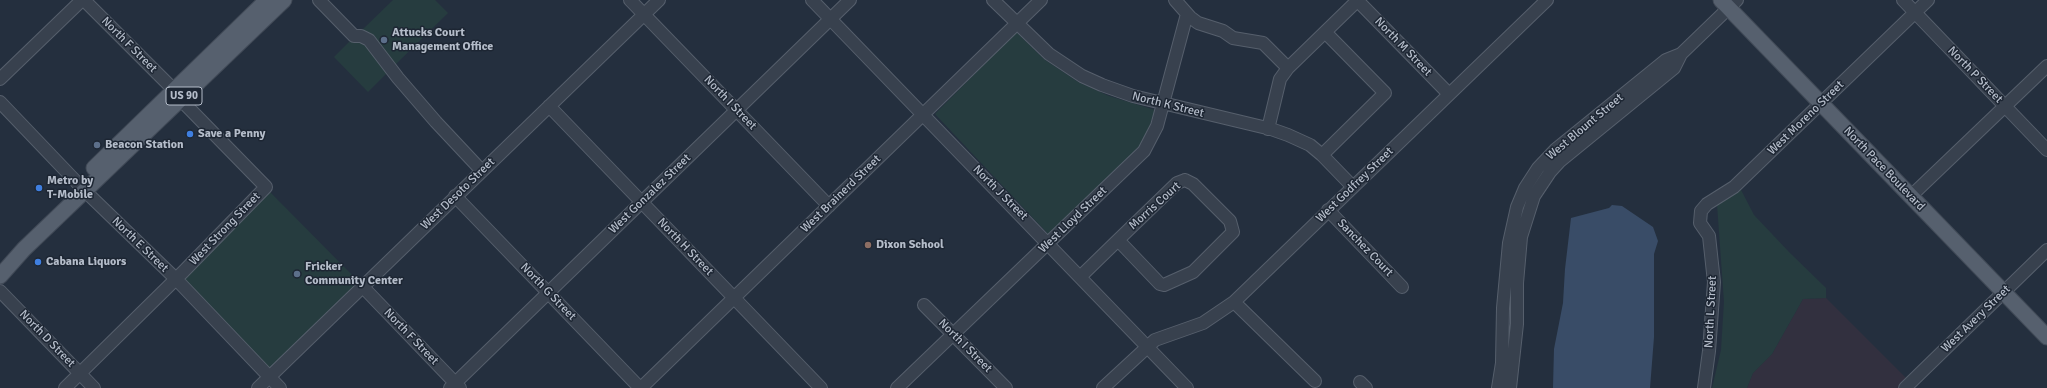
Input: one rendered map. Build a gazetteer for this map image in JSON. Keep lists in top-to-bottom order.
{
  "streets": {
    "main road": ["US 90", "North Pace Boulevard"],
    "street": [
      "North F Street",
      "North M Street",
      "North P Street",
      "North I Street",
      "North K Street",
      "West Moreno Street",
      "West Blount Street",
      "West Godfrey Street",
      "North J Street",
      "West Desoto Street",
      "West Gonzalez Street",
      "West Brainerd Street",
      "Morris Court",
      "West Lloyd Street",
      "West Strong Street",
      "North E Street",
      "North H Street",
      "Sanchez Court",
      "North G Street",
      "North L Street",
      "West Avery Street",
      "North D Street"
    ]
  },
  "crossings": [
    ["North F Street", "US 90"],
    ["North F Street", "West Desoto Street"],
    ["North F Street", "West Gonzalez Street"],
    ["North F Street", "West Strong Street"],
    ["North M Street", "West Godfrey Street"],
    ["North P Street", "West Moreno Street"],
    ["US 90", "North E Street"],
    ["North I Street", "West Desoto Street"],
    ["North I Street", "West Gonzalez Street"],
    ["North I Street", "West Brainerd Street"],
    ["North I Street", "West Lloyd Street"],
    ["North K Street", "West Godfrey Street"],
    ["North K Street", "West Brainerd Street"],
    ["North K Street", "West Lloyd Street"],
    ["West Moreno Street", "North Pace Boulevard"],
    ["West Moreno Street", "North L Street"],
    ["West Blount Street", "North Pace Boulevard"],
    ["North Pace Boulevard", "West Avery Street"],
    ["West Godfrey Street", "North J Street"],
    ["West Godfrey Street", "Sanchez Court"],
    ["North J Street", "West Gonzalez Street"],
    ["North J Street", "West Brainerd Street"],
    ["North J Street", "Morris Court"],
    ["North J Street", "West Lloyd Street"],
    ["West Desoto Street", "North E Street"],
    ["West Desoto Street", "North H Street"],
    ["West Desoto Street", "North G Street"],
    ["West Gonzalez Street", "North H Street"],
    ["West Gonzalez Street", "North G Street"],
    ["West Brainerd Street", "North H Street"],
    ["West Brainerd Street", "North G Street"],
    ["West Strong Street", "North E Street"],
    ["West Strong Street", "North D Street"]
  ],
  "places": [
    "Attucks Court Management Office",
    "Save a Penny",
    "Beacon Station",
    "Metro by T-Mobile",
    "Dixon School",
    "Cabana Liquors",
    "Fricker Community Center"
  ]
}
